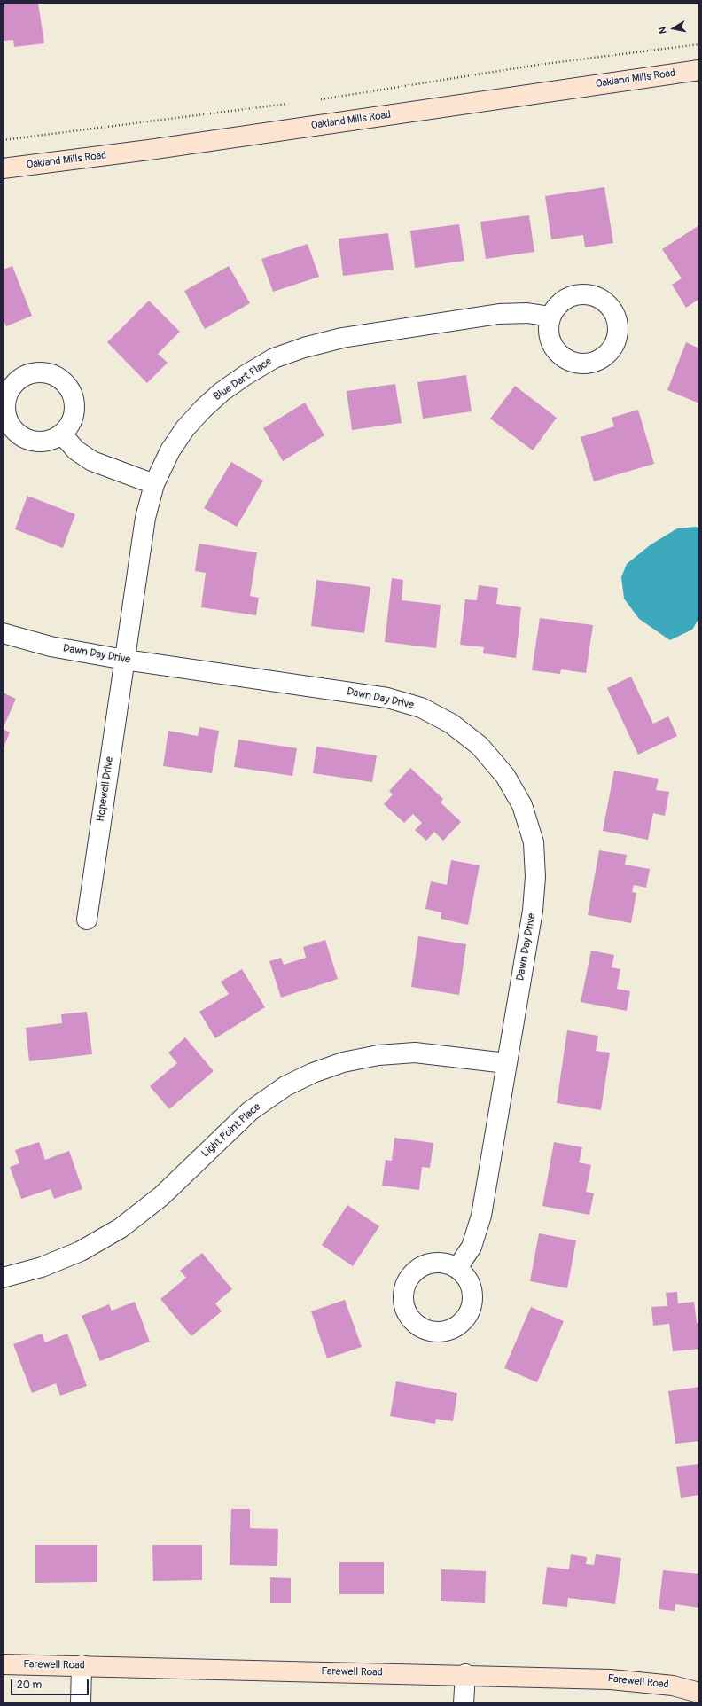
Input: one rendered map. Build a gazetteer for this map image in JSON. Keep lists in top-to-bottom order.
{
  "streets": {
    "street": [
      "Oakland Mills Road",
      "Blue Dart Place",
      "Dawn Day Drive",
      "Hopewell Drive",
      "Light Point Place",
      "Farewell Road"
    ]
  },
  "crossings": [
    ["Blue Dart Place", "Dawn Day Drive"],
    ["Blue Dart Place", "Hopewell Drive"],
    ["Dawn Day Drive", "Hopewell Drive"],
    ["Dawn Day Drive", "Light Point Place"]
  ],
  "scale_bar": "20 m",
  "north": "left"
}
